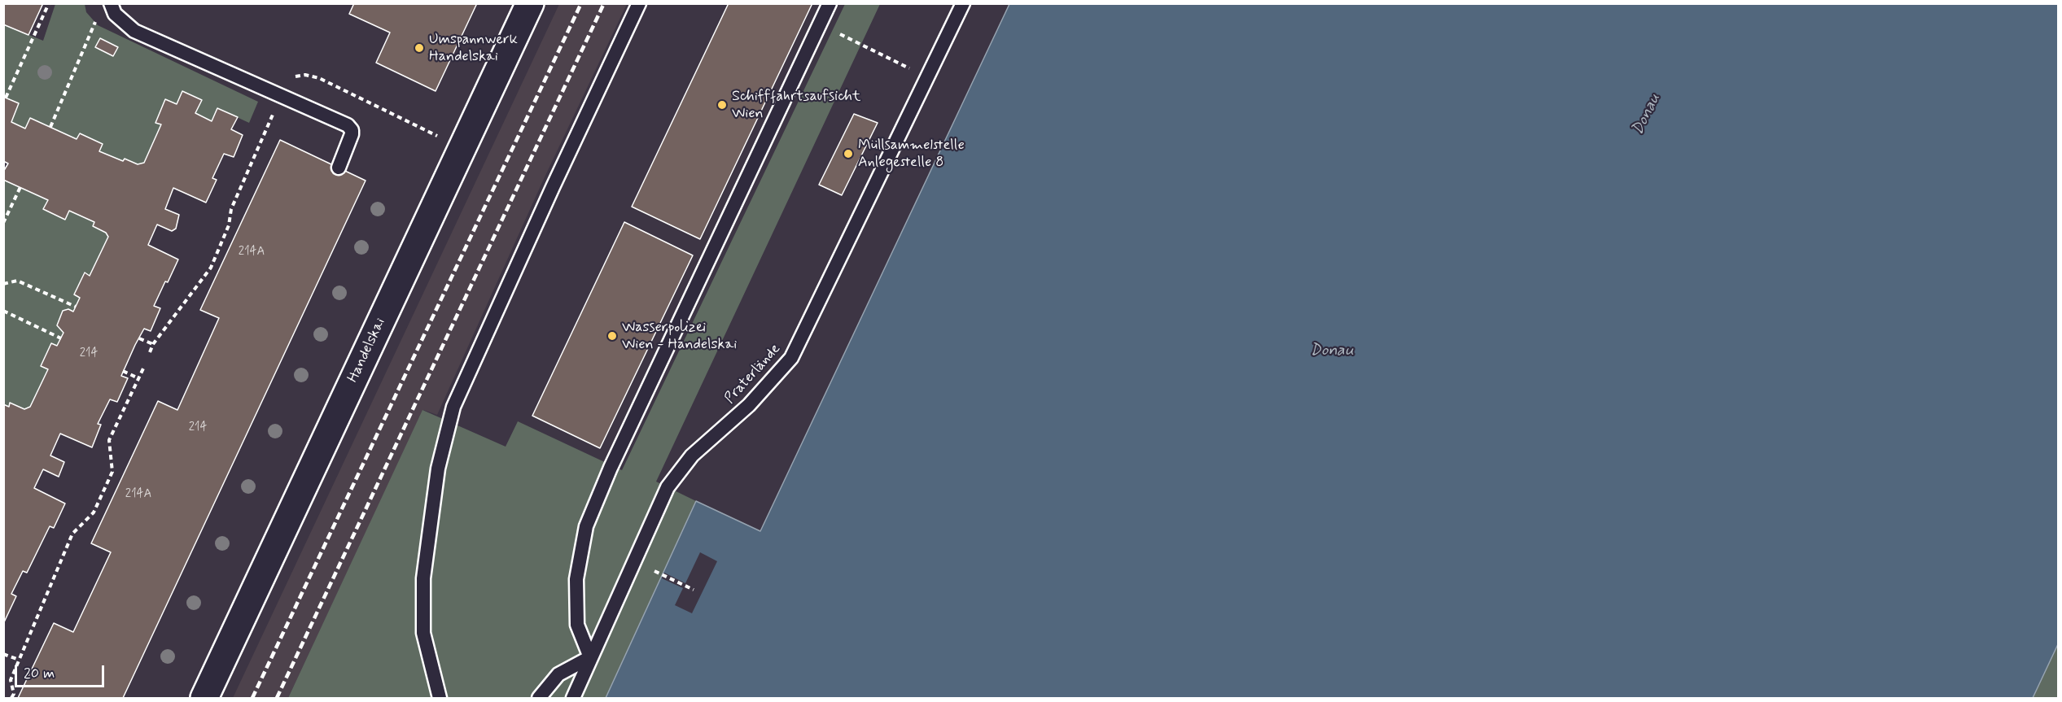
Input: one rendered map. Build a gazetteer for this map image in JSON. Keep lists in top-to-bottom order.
{
  "streets": {
    "main road": ["Handelskai"],
    "lane": ["Praterlände"]
  },
  "water": ["Donau"],
  "places": [
    "Umspannwerk Handelskai",
    "Schifffahrtsaufsicht Wien",
    "Müllsammelstelle Anlegestelle 8",
    "Wasserpolizei Wien - Handelskai"
  ],
  "house_numbers": [
    "214A",
    "214",
    "214",
    "214A"
  ],
  "scale_bar": "20 m"
}
